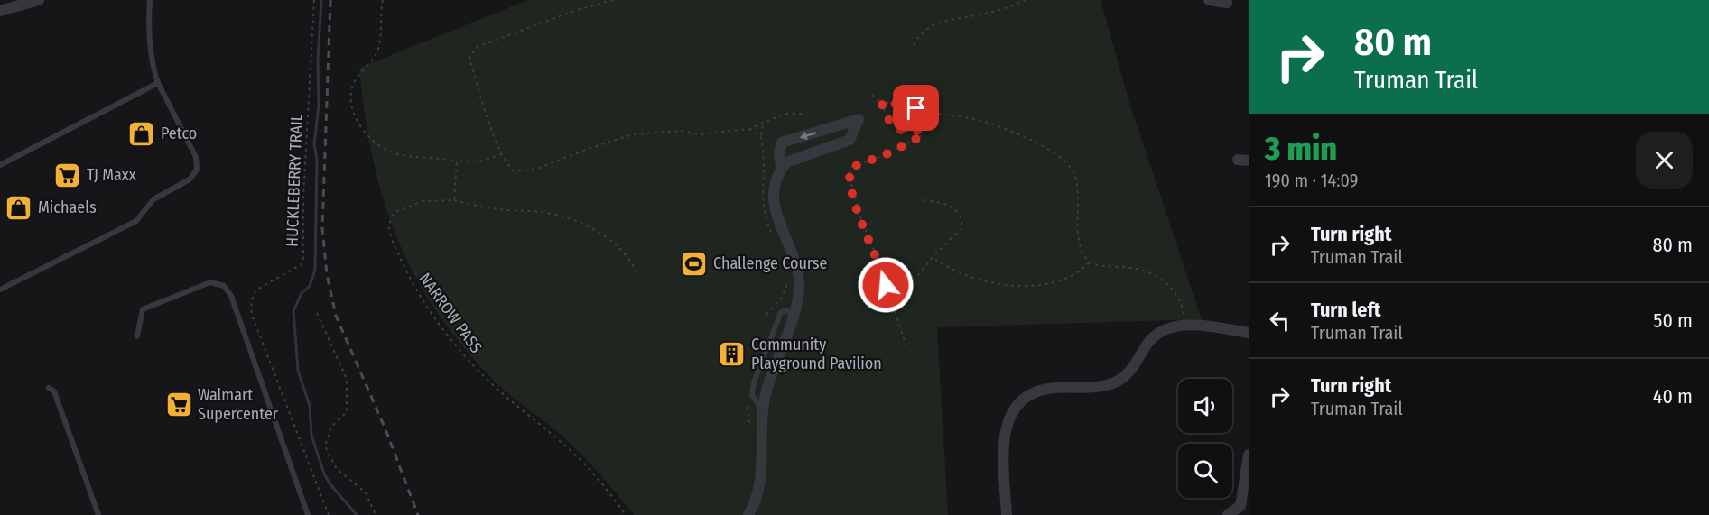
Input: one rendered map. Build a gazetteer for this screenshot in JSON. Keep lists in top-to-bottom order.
{
  "streets": {
    "path": ["HUCKLEBERRY TRAIL", "NARROW PASS"]
  },
  "places": {
    "shop": ["Petco", "Michaels"],
    "supermarket": ["TJ Maxx", "Walmart Supercenter"],
    "sports": ["Challenge Course"],
    "building": ["Community Playground Pavilion"]
  },
  "page": {
    "turn": ["80 m", "Truman Trail"],
    "heading": ["3 min", "190 m · 14:09"],
    "list": [
      {
        "name": "Turn right",
        "note": "Truman Trail",
        "value": "80 m"
      },
      {
        "name": "Turn left",
        "note": "Truman Trail",
        "value": "50 m"
      },
      {
        "name": "Turn right",
        "note": "Truman Trail",
        "value": "40 m"
      }
    ]
  }
}
